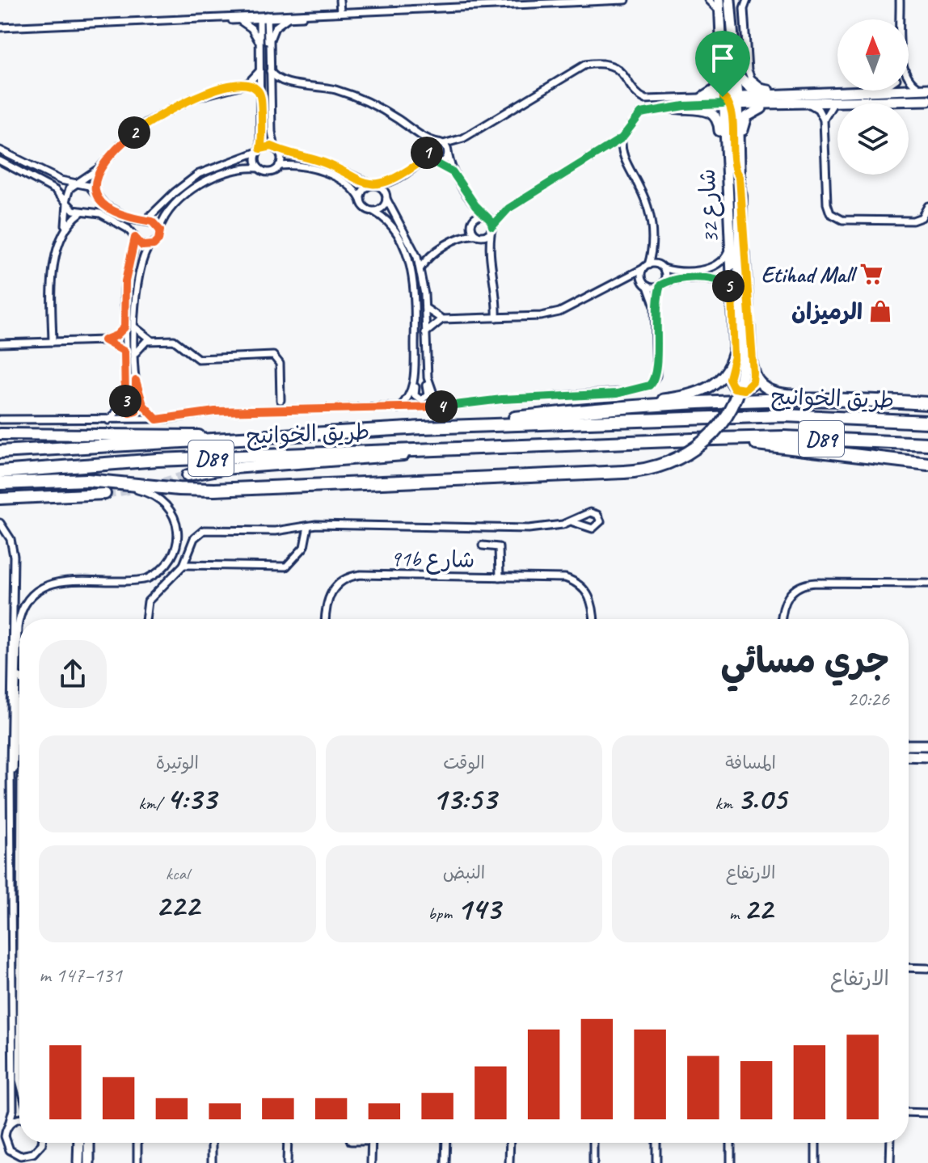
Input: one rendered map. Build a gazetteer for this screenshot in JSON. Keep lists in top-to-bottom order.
{
  "streets": {
    "highway": ["طريق الخوانيج", "D89"],
    "street": ["شارع 32", "91b شارع"]
  },
  "places": {
    "supermarket": ["Etihad Mall"],
    "shop": ["الرميزان"]
  },
  "north": "top",
  "page": {
    "pins": [
      "2",
      "1",
      "5",
      "3",
      "4"
    ],
    "heading": ["جري مسائي", "20:26"],
    "stats": [
      ["المسافة", "3.05 km"],
      ["الوقت", "13:53"],
      ["الوتيرة", "4:33 /km"],
      ["الارتفاع", "22 m"],
      ["النبض", "143 bpm"],
      ["kcal", "222"]
    ],
    "chart": ["الارتفاع", "131–147 m"]
  }
}
